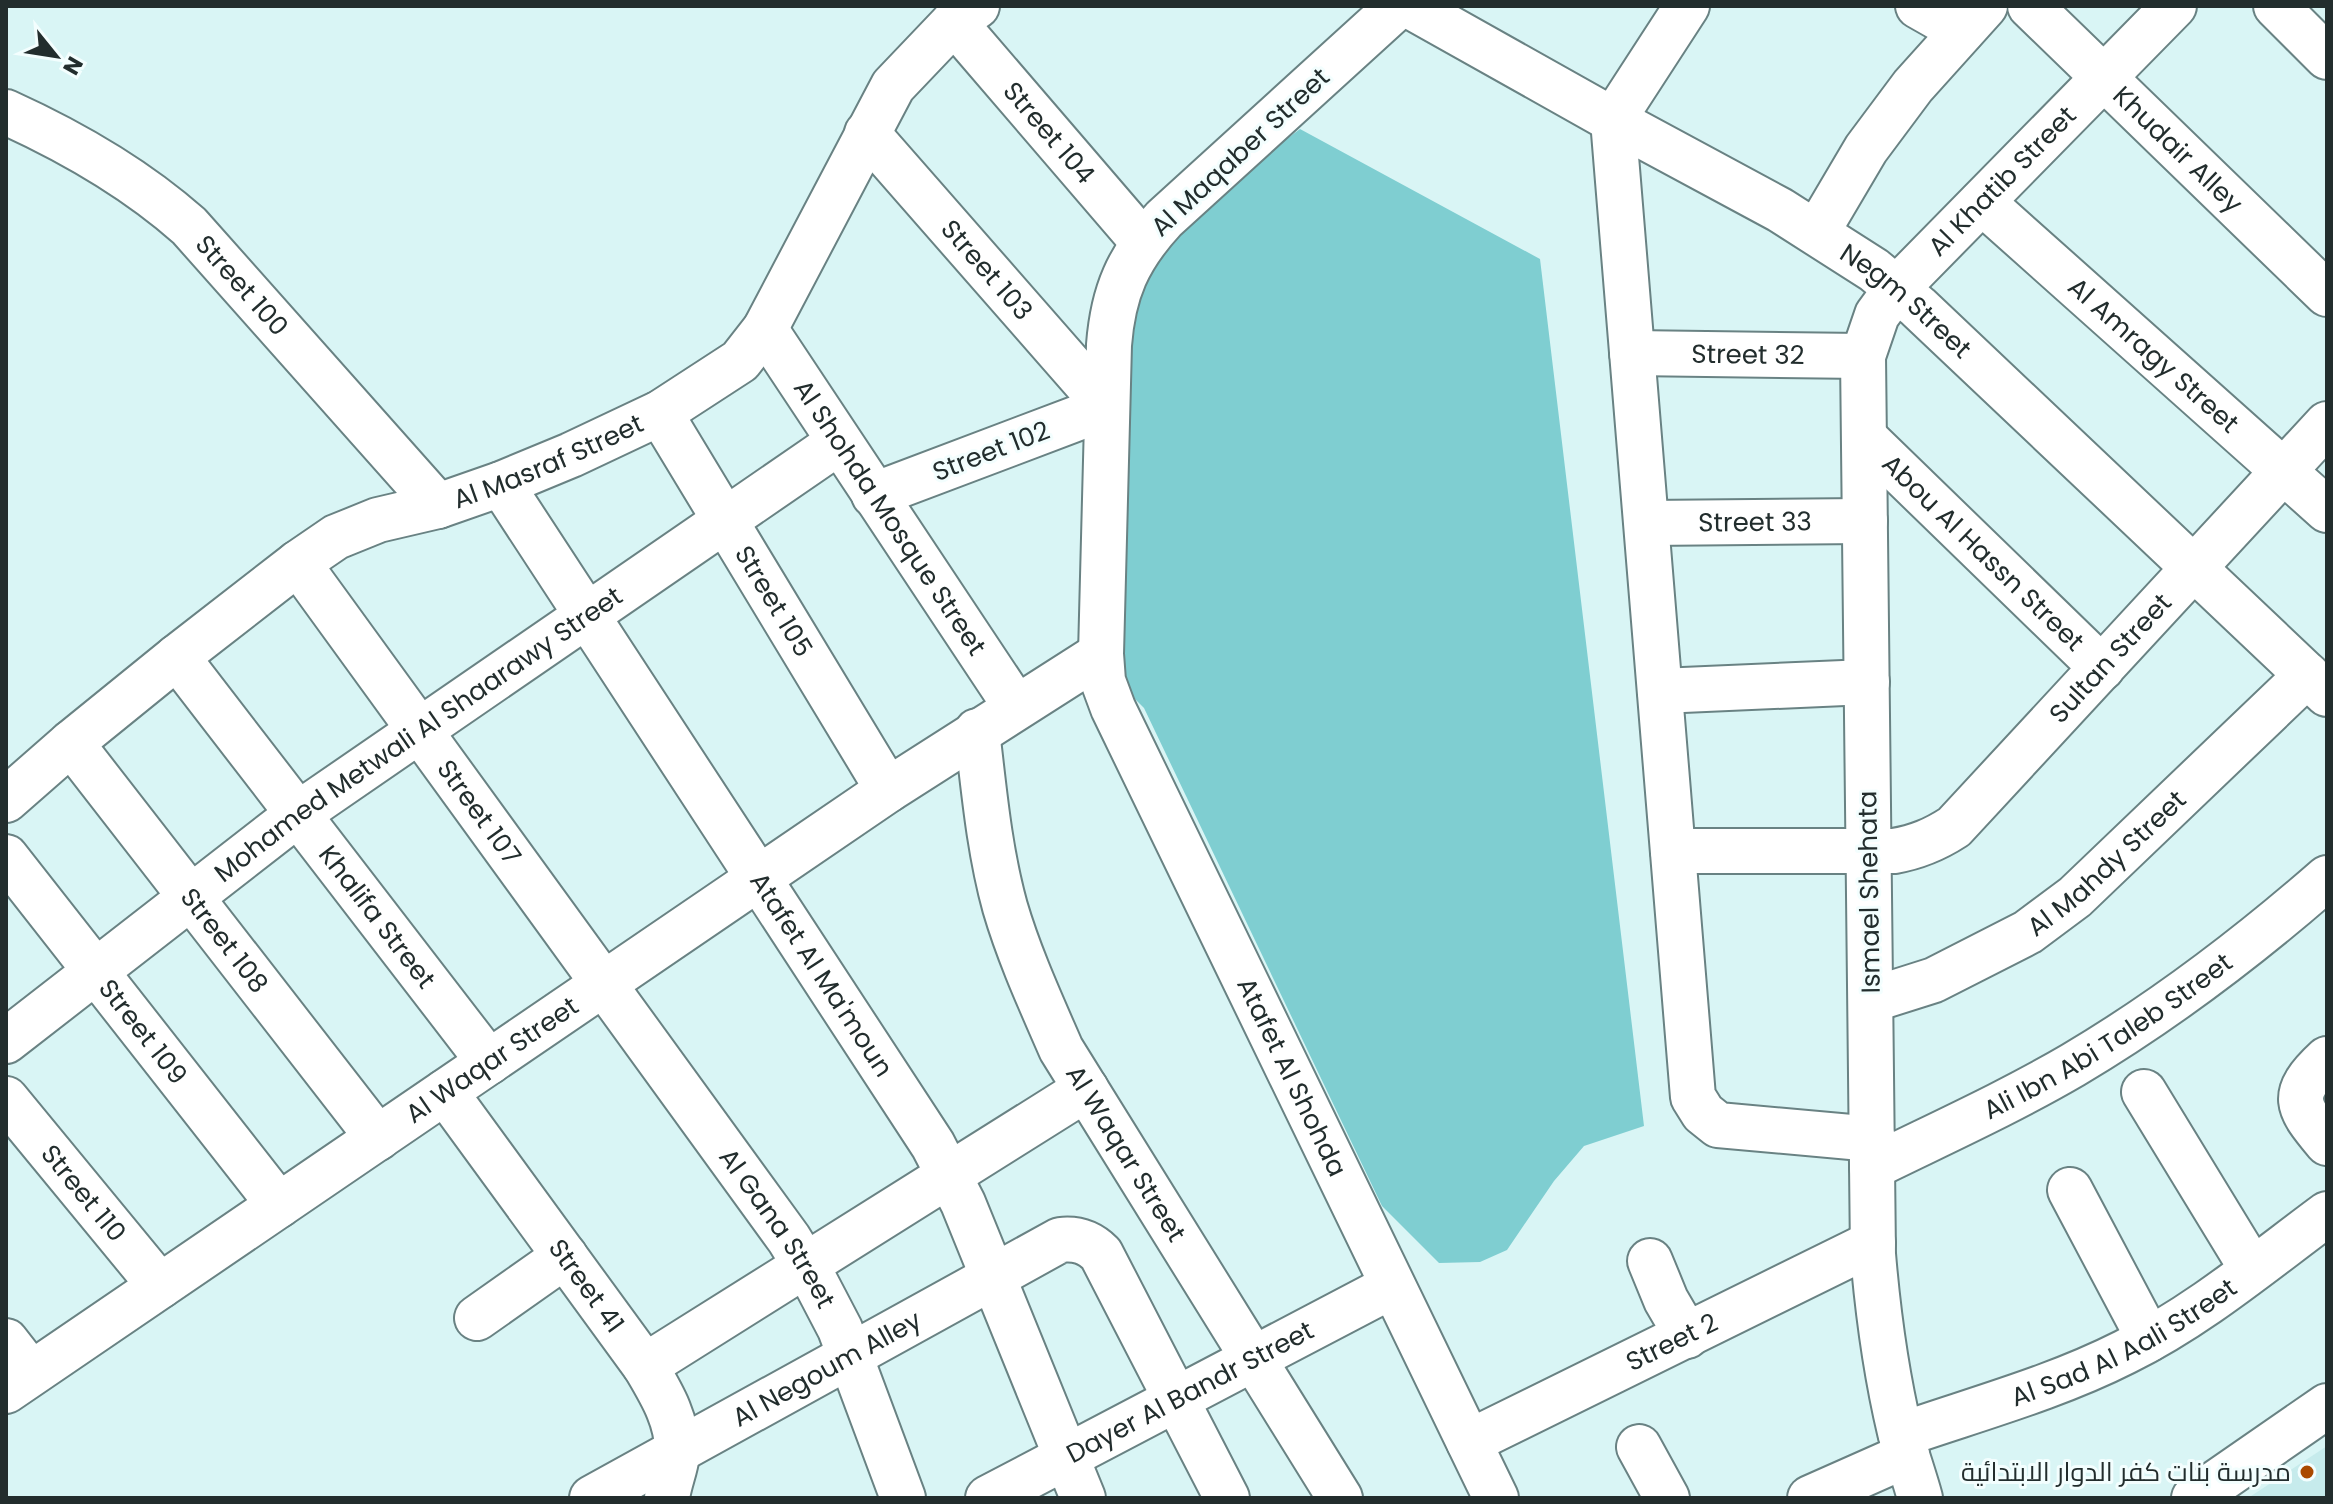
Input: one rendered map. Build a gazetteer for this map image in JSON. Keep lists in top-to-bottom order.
{
  "streets": {
    "street": [
      "Street 104",
      "Khudair Alley",
      "Al Maqaber Street",
      "Al Khatib Street",
      "Street 103",
      "Street 100",
      "Negm Street",
      "Street 32",
      "Al Amragy Street",
      "Street 102",
      "Al Masraf Street",
      "Al Shohda Mosque Street",
      "Street 33",
      "Abou Al Hassn Street",
      "Street 105",
      "Sultan Street",
      "Mohamed Metwali Al Shaarawy Street",
      "Street 107",
      "Al Mahdy Street",
      "Ismael Shehata",
      "Khalifa Street",
      "Street 108",
      "Atafet Al Ma'moun",
      "Street 109",
      "Ali Ibn Abi Taleb Street",
      "Al Waqar Street",
      "Atafet Al Shohda",
      "Street 110",
      "Al Gana Street",
      "Street 41",
      "Al Sad Al Aali Street",
      "Street 2",
      "Al Negoum Alley",
      "Dayer Al Bandr Street"
    ]
  },
  "crossings": [
    ["Street 104", "Al Maqaber Street"],
    ["Street 104", "Al Masraf Street"],
    ["Khudair Alley", "Al Khatib Street"],
    ["Al Maqaber Street", "Street 103"],
    ["Al Maqaber Street", "Street 102"],
    ["Al Maqaber Street", "Al Waqar Street"],
    ["Al Maqaber Street", "Atafet Al Shohda"],
    ["Al Khatib Street", "Negm Street"],
    ["Al Khatib Street", "Al Amragy Street"],
    ["Al Khatib Street", "Ismael Shehata"],
    ["Street 103", "Street 102"],
    ["Street 103", "Al Masraf Street"],
    ["Street 100", "Al Masraf Street"],
    ["Negm Street", "Sultan Street"],
    ["Negm Street", "Al Mahdy Street"],
    ["Negm Street", "Ismael Shehata"],
    ["Street 32", "Ismael Shehata"],
    ["Al Amragy Street", "Sultan Street"],
    ["Street 102", "Al Shohda Mosque Street"],
    ["Al Masraf Street", "Al Shohda Mosque Street"],
    ["Al Masraf Street", "Street 105"],
    ["Al Masraf Street", "Street 107"],
    ["Al Masraf Street", "Khalifa Street"],
    ["Al Masraf Street", "Street 108"],
    ["Al Masraf Street", "Atafet Al Ma'moun"],
    ["Al Shohda Mosque Street", "Mohamed Metwali Al Shaarawy Street"],
    ["Al Shohda Mosque Street", "Al Waqar Street"],
    ["Street 33", "Ismael Shehata"],
    ["Abou Al Hassn Street", "Sultan Street"],
    ["Abou Al Hassn Street", "Ismael Shehata"],
    ["Street 105", "Mohamed Metwali Al Shaarawy Street"],
    ["Street 105", "Al Waqar Street"],
    ["Sultan Street", "Ismael Shehata"],
    ["Mohamed Metwali Al Shaarawy Street", "Street 107"],
    ["Mohamed Metwali Al Shaarawy Street", "Khalifa Street"],
    ["Mohamed Metwali Al Shaarawy Street", "Street 108"],
    ["Mohamed Metwali Al Shaarawy Street", "Atafet Al Ma'moun"],
    ["Mohamed Metwali Al Shaarawy Street", "Street 109"],
    ["Street 107", "Al Waqar Street"],
    ["Street 107", "Al Gana Street"],
    ["Al Mahdy Street", "Ismael Shehata"],
    ["Ismael Shehata", "Ali Ibn Abi Taleb Street"],
    ["Ismael Shehata", "Al Sad Al Aali Street"],
    ["Ismael Shehata", "Street 2"],
    ["Khalifa Street", "Al Waqar Street"],
    ["Street 108", "Al Waqar Street"],
    ["Atafet Al Ma'moun", "Al Waqar Street"],
    ["Atafet Al Ma'moun", "Al Negoum Alley"],
    ["Atafet Al Ma'moun", "Dayer Al Bandr Street"],
    ["Street 109", "Al Waqar Street"],
    ["Al Waqar Street", "Atafet Al Shohda"],
    ["Al Waqar Street", "Street 110"],
    ["Al Waqar Street", "Al Gana Street"],
    ["Al Waqar Street", "Street 41"],
    ["Al Waqar Street", "Dayer Al Bandr Street"],
    ["Atafet Al Shohda", "Street 2"],
    ["Atafet Al Shohda", "Dayer Al Bandr Street"],
    ["Al Gana Street", "Al Negoum Alley"],
    ["Street 41", "Al Negoum Alley"],
    ["Al Negoum Alley", "Dayer Al Bandr Street"]
  ],
  "places": ["مدرسة بنات كفر الدوار الابتدائية"],
  "north": "bottom right"
}
